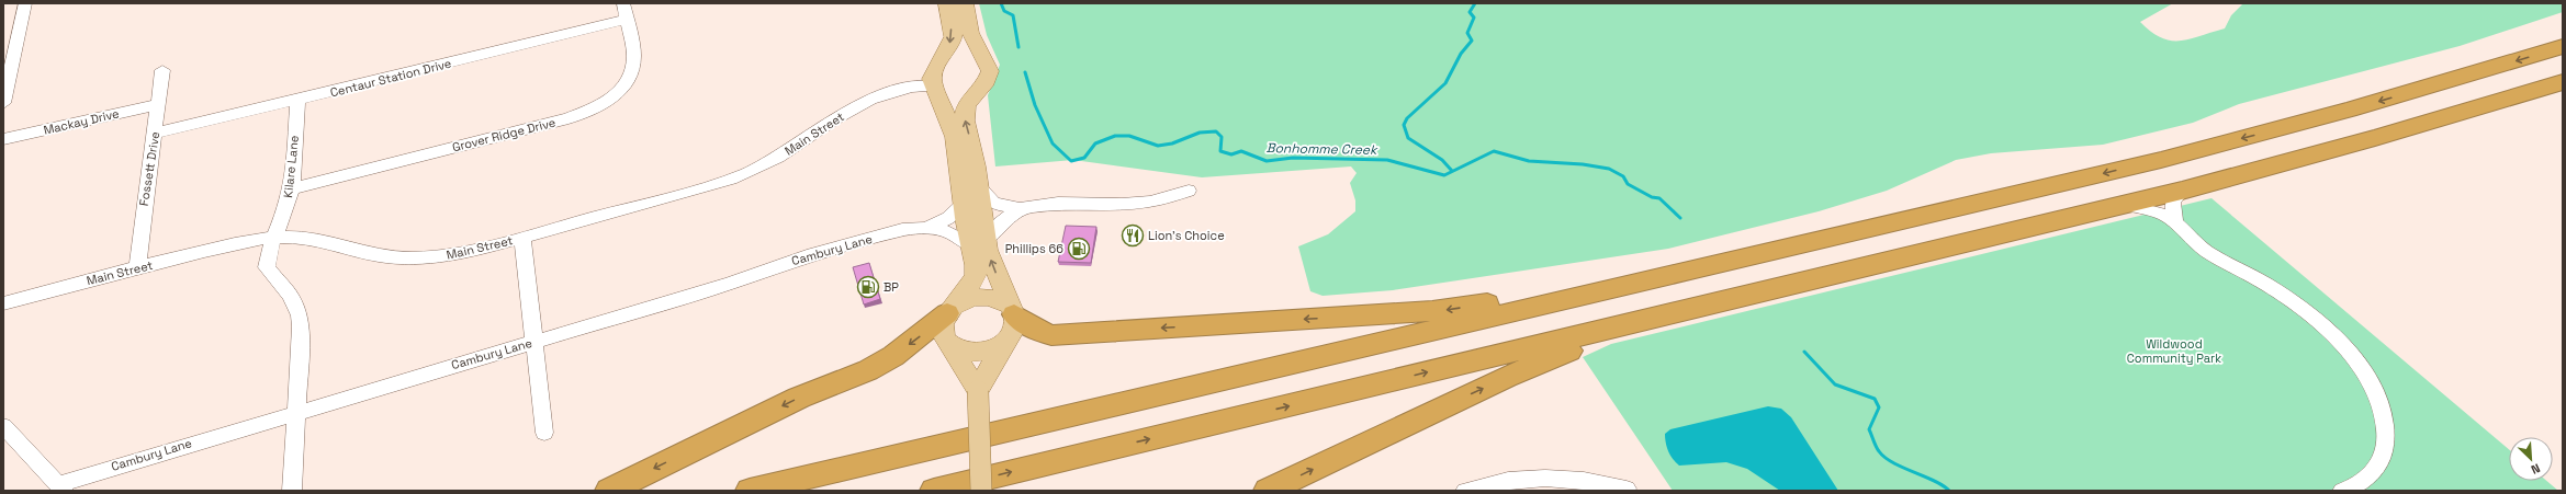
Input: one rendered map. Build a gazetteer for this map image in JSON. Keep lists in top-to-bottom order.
{
  "streets": {
    "street": [
      "Centaur Station Drive",
      "Mackay Drive",
      "Main Street",
      "Grover Ridge Drive",
      "Kilare Lane",
      "Fossett Drive",
      "Cambury Lane"
    ]
  },
  "crossings": [
    ["Centaur Station Drive", "Grover Ridge Drive"],
    ["Centaur Station Drive", "Kilare Lane"],
    ["Centaur Station Drive", "Fossett Drive"],
    ["Mackay Drive", "Fossett Drive"],
    ["Main Street", "Kilare Lane"],
    ["Main Street", "Fossett Drive"],
    ["Grover Ridge Drive", "Kilare Lane"],
    ["Kilare Lane", "Cambury Lane"]
  ],
  "water": ["Bonhomme Creek"],
  "parks": ["Wildwood Community Park"],
  "places": {
    "restaurant": ["Lion's Choice"],
    "fuel station": ["Phillips 66", "BP"]
  },
  "north": "bottom right"
}
